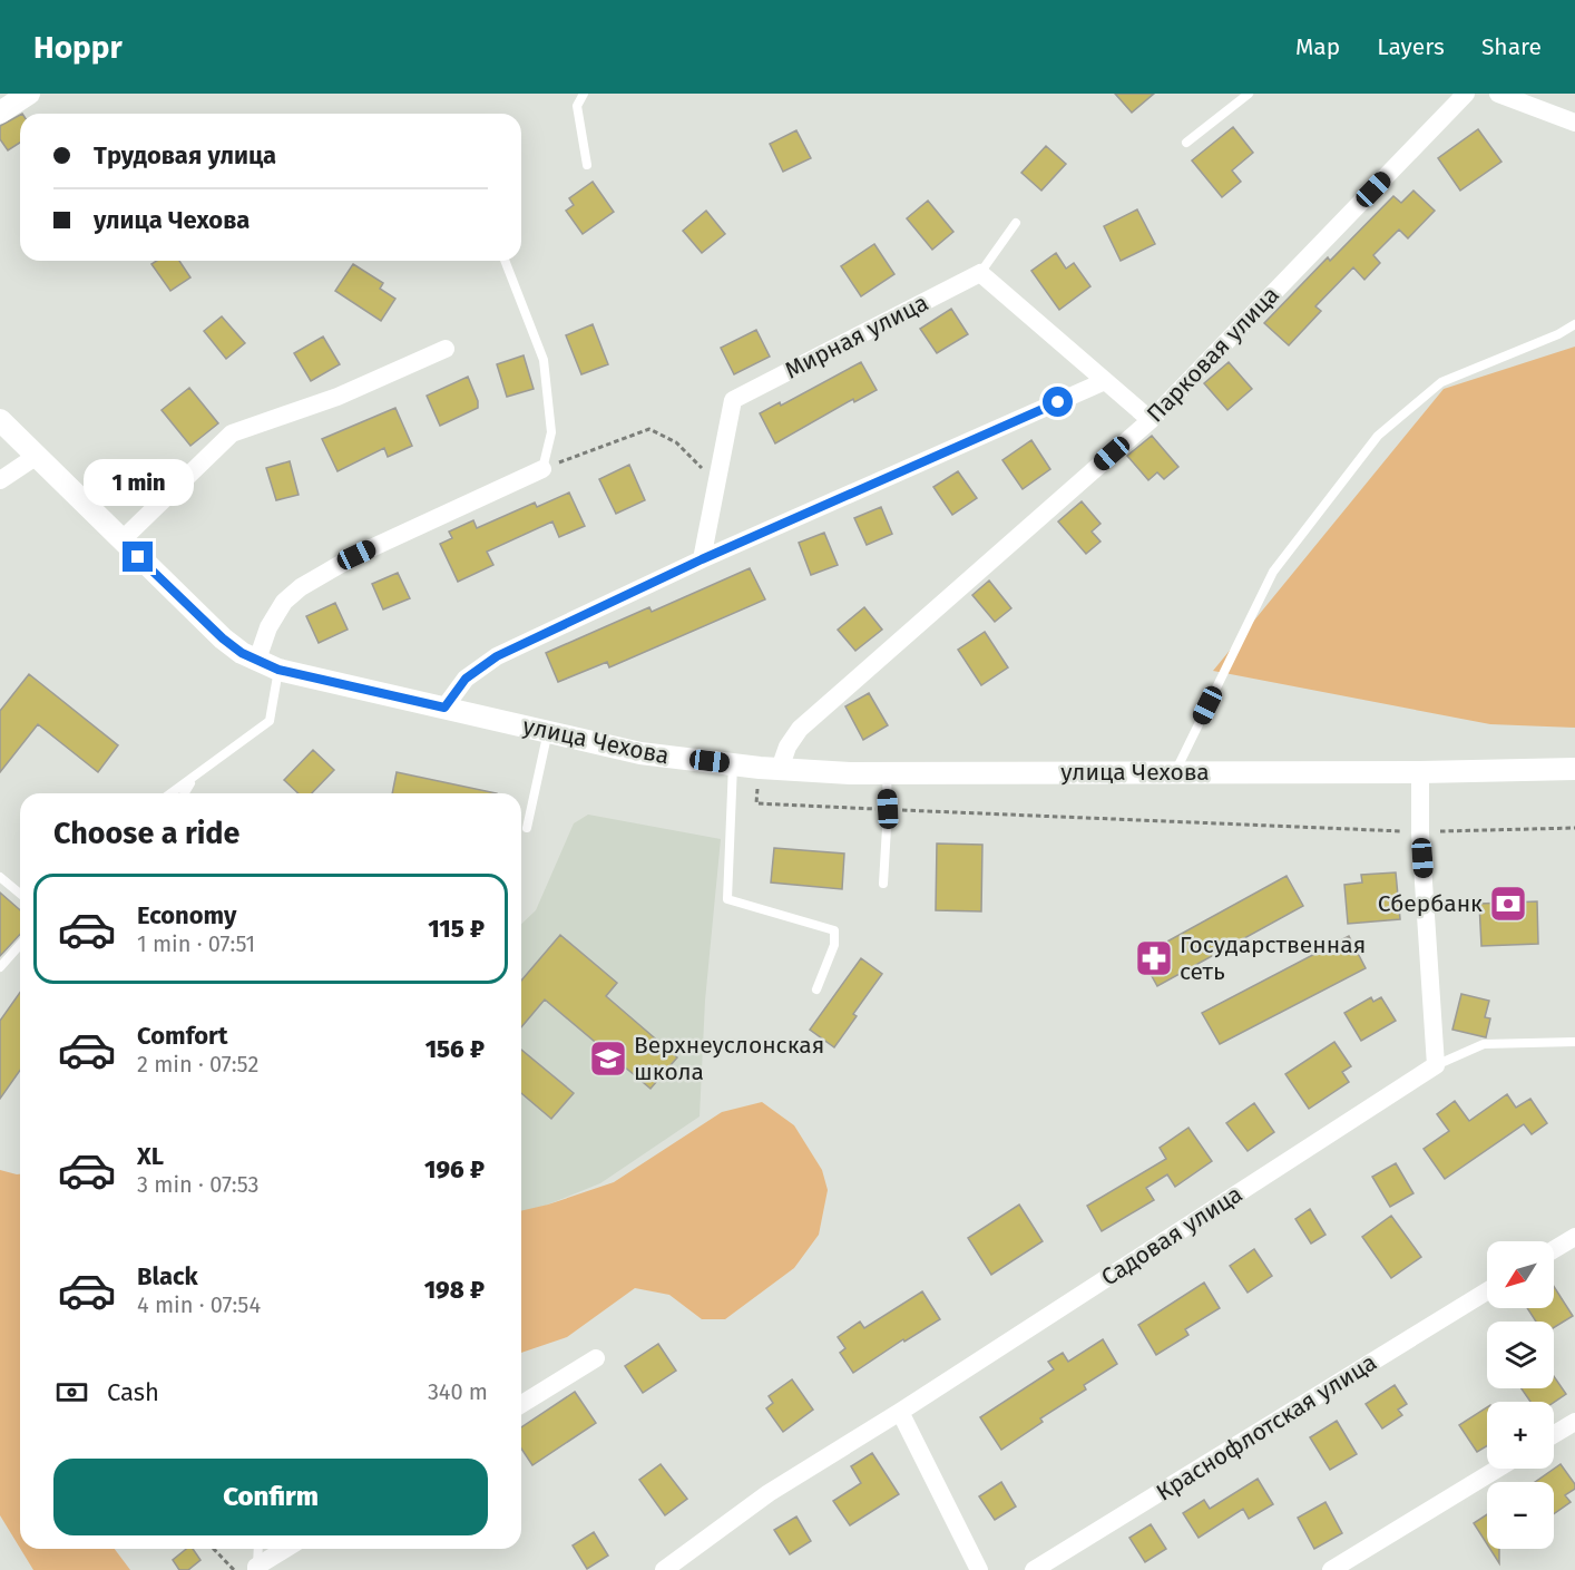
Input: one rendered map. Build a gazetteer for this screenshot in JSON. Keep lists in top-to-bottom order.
{
  "streets": {
    "street": [
      "Мирная улица",
      "Парковая улица",
      "улица Чехова",
      "Садовая улица",
      "Краснофлотская улица"
    ]
  },
  "crossings": [
    ["Парковая улица", "улица Чехова"]
  ],
  "places": {
    "bank": ["Сбербанк"],
    "pharmacy": ["Государственная сеть"],
    "school or university": ["Верхнеуслонская школа"]
  },
  "north": "bottom left",
  "page": {
    "header": "Hoppr",
    "nav": ["Map", "Layers", "Share"],
    "banner": ["Трудовая улица", "улица Чехова"],
    "bubble": "1 min",
    "heading": "Choose a ride",
    "list": [
      {
        "name": "Economy",
        "note": "1 min · 07:51",
        "value": "115 ₽"
      },
      {
        "name": "Comfort",
        "note": "2 min · 07:52",
        "value": "156 ₽"
      },
      {
        "name": "XL",
        "note": "3 min · 07:53",
        "value": "196 ₽"
      },
      {
        "name": "Black",
        "note": "4 min · 07:54",
        "value": "198 ₽"
      }
    ],
    "map_buttons": ["+", "−"],
    "pay": ["Cash", "340 m"],
    "buttons": "Confirm"
  }
}
